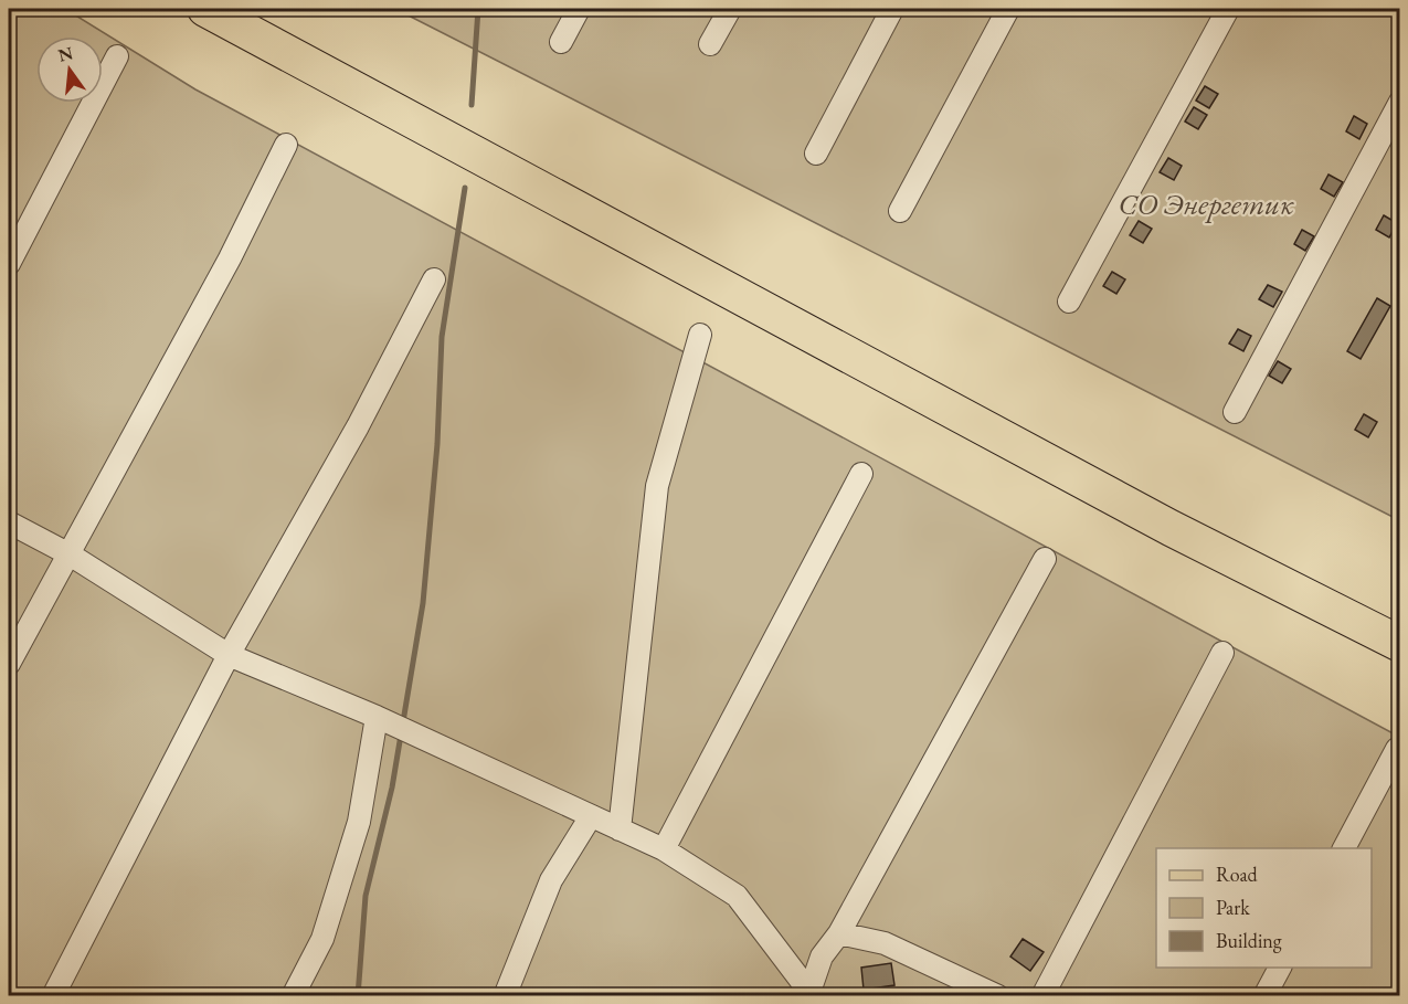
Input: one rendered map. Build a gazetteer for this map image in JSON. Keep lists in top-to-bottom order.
{
  "parks": ["СО Энергетик"],
  "legend": ["Road", "Park", "Building"],
  "north": "top"
}
